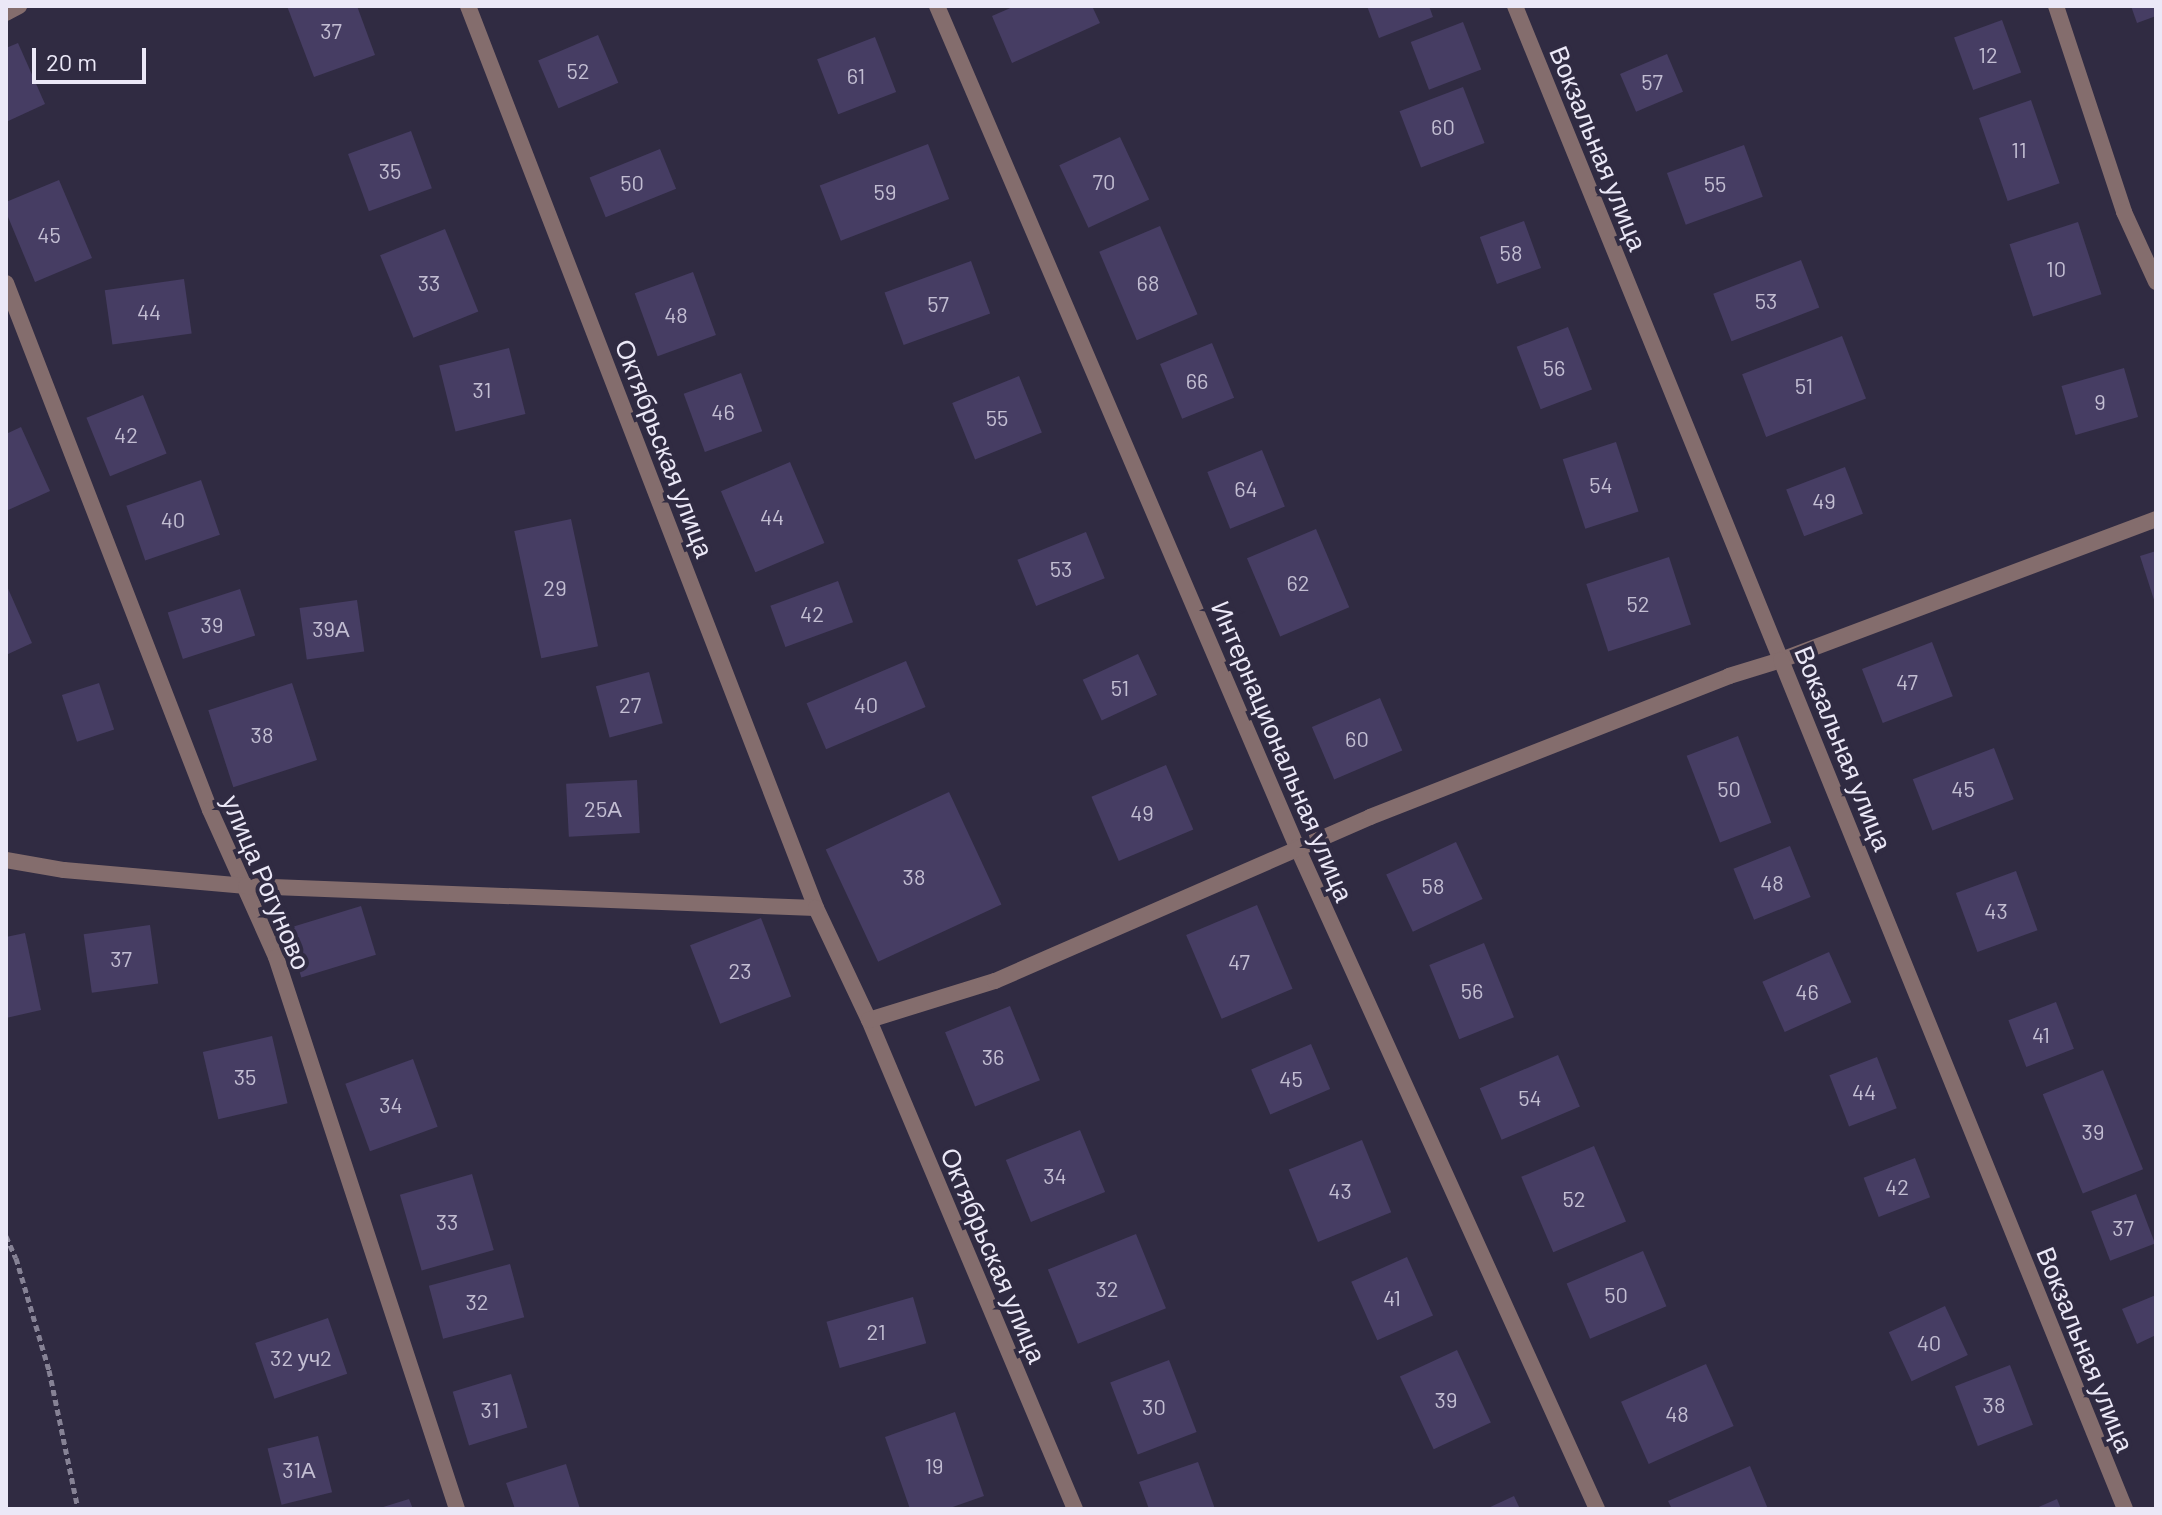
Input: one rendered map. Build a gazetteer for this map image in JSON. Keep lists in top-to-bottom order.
{
  "streets": {
    "street": [
      "Вокзальная улица",
      "Октябрьская улица",
      "Интернациональная улица",
      "улица Рогуново"
    ]
  },
  "house_numbers": [
    "37",
    "12",
    "52",
    "61",
    "57",
    "60",
    "11",
    "35",
    "70",
    "50",
    "55",
    "59",
    "45",
    "58",
    "10",
    "33",
    "68",
    "53",
    "57",
    "44",
    "48",
    "56",
    "66",
    "51",
    "31",
    "9",
    "46",
    "55",
    "42",
    "54",
    "64",
    "49",
    "44",
    "40",
    "53",
    "62",
    "29",
    "52",
    "42",
    "39",
    "39А",
    "47",
    "51",
    "27",
    "40",
    "38",
    "60",
    "50",
    "45",
    "25А",
    "49",
    "38",
    "48",
    "58",
    "43",
    "37",
    "47",
    "23",
    "56",
    "46",
    "41",
    "36",
    "35",
    "45",
    "44",
    "54",
    "34",
    "39",
    "34",
    "42",
    "43",
    "52",
    "33",
    "37",
    "32",
    "50",
    "41",
    "32",
    "21",
    "40",
    "32 уч2",
    "39",
    "38",
    "30",
    "31",
    "48",
    "19",
    "31А"
  ],
  "scale_bar": "20 m"
}
